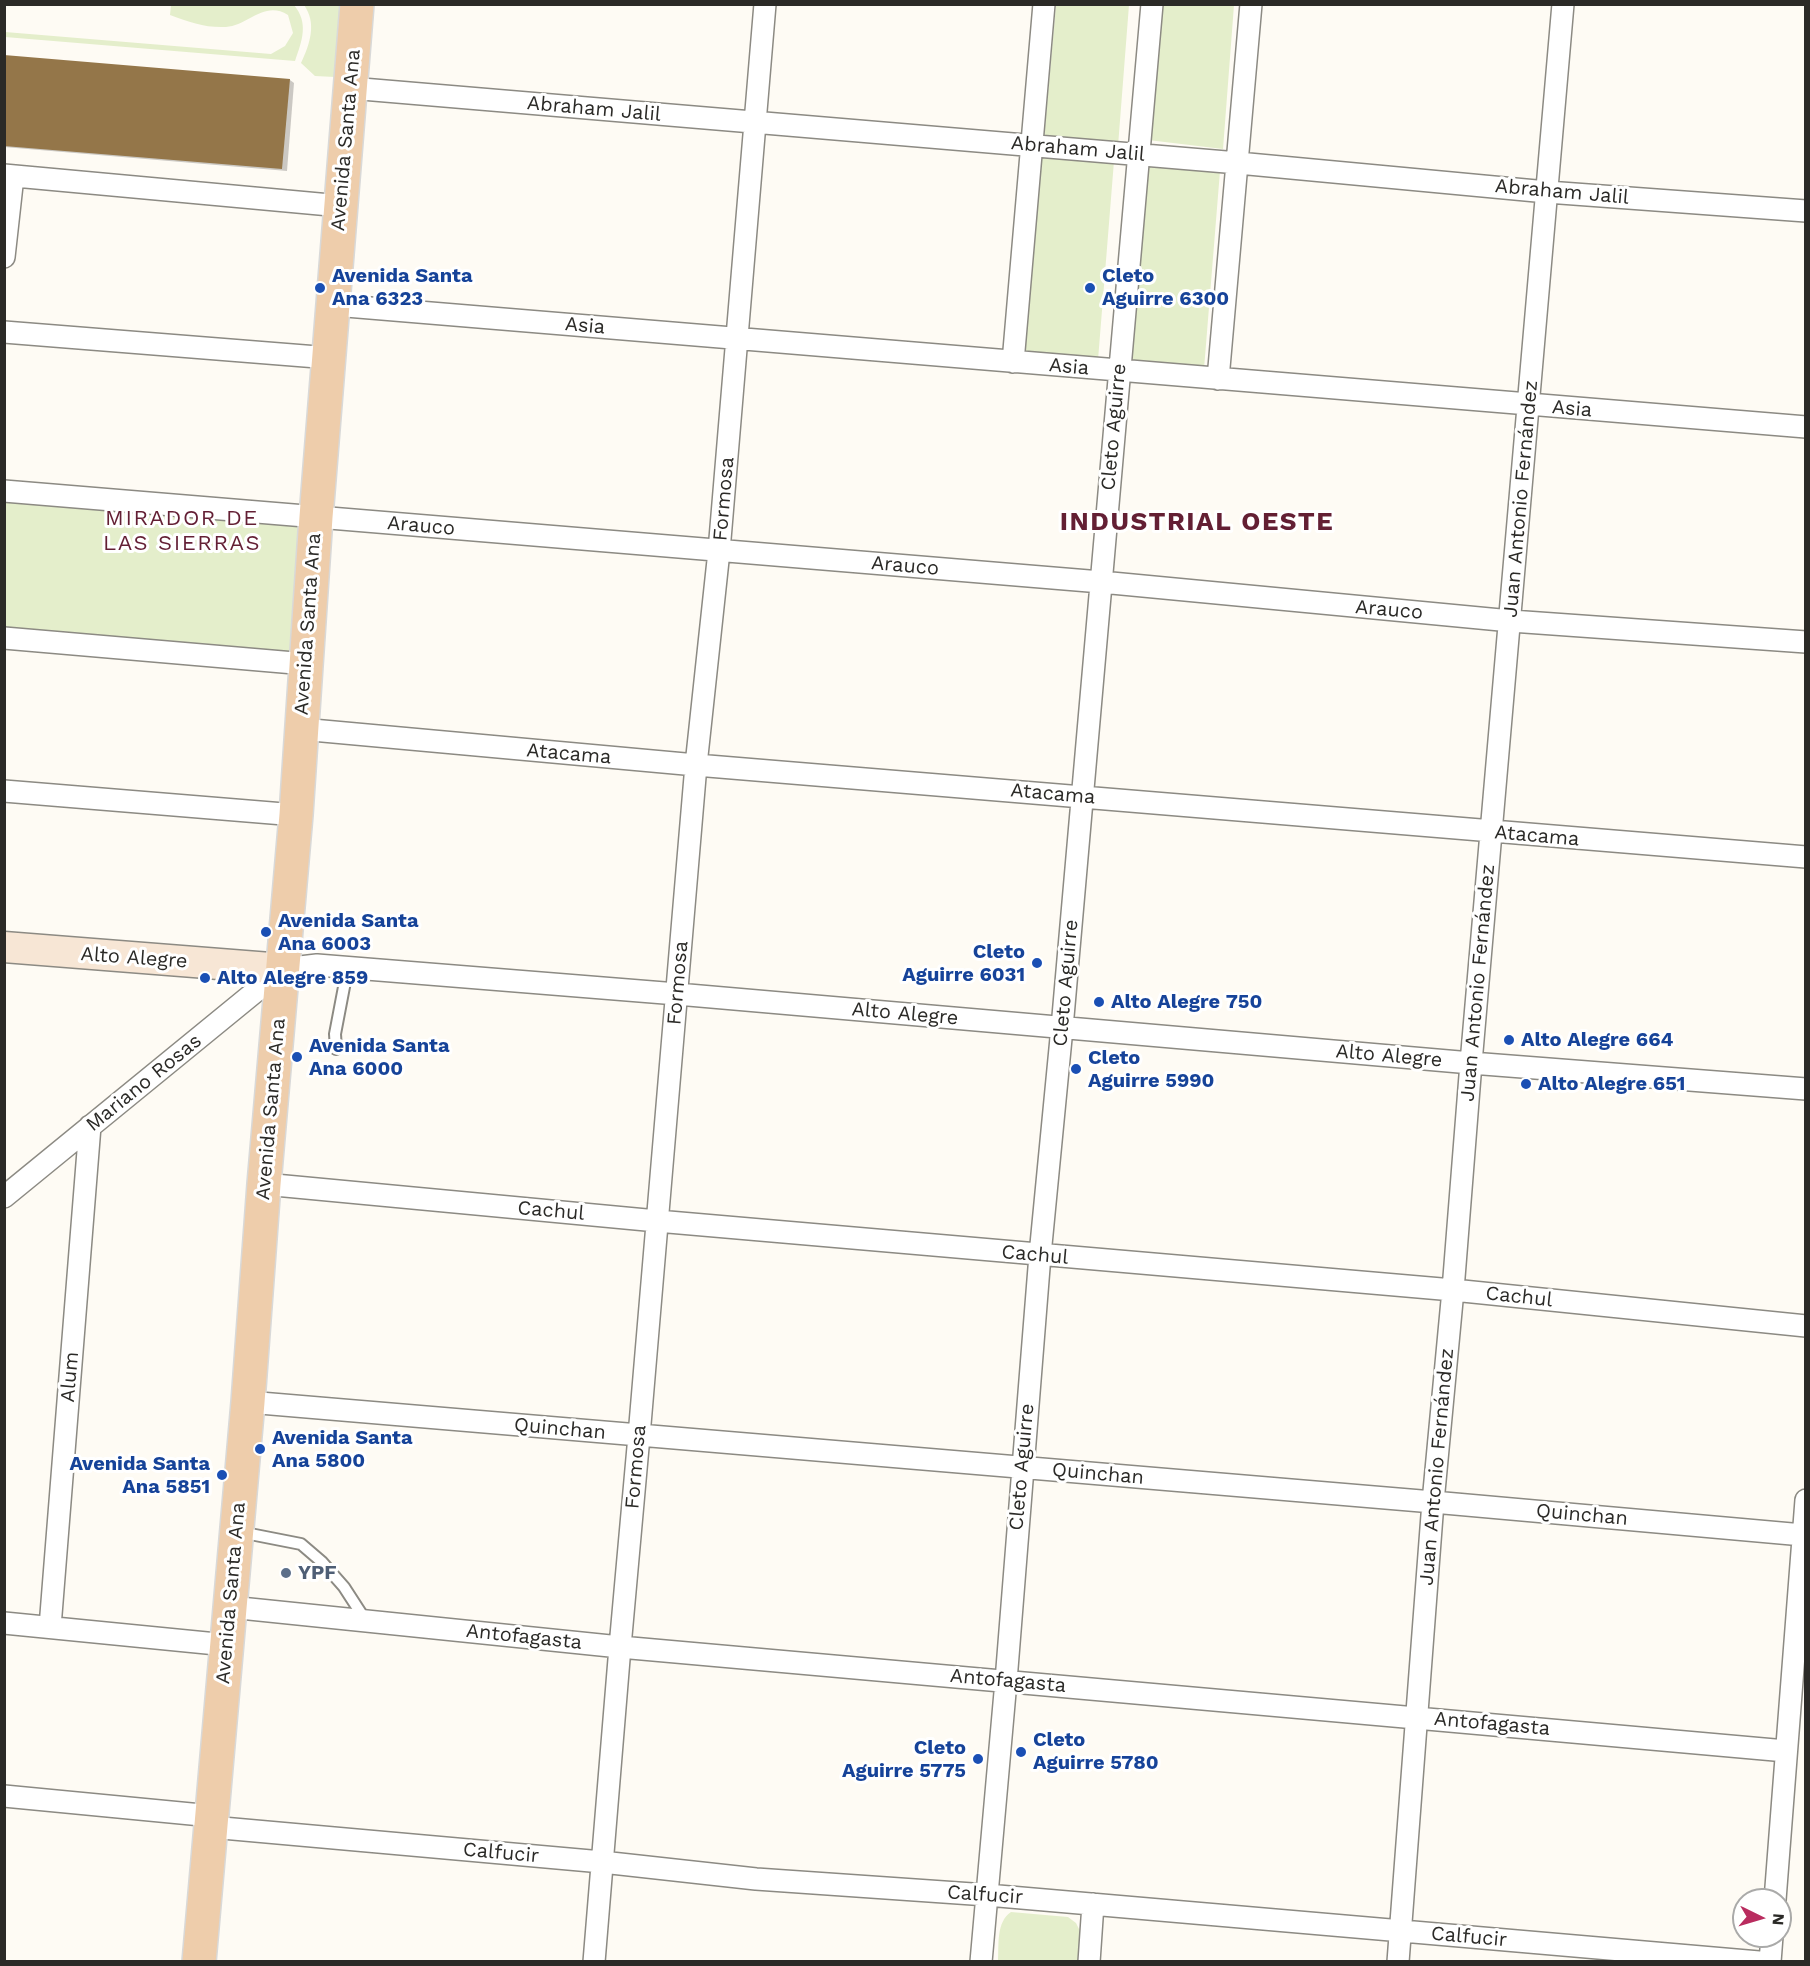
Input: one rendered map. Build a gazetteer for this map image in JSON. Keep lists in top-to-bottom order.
{
  "streets": {
    "main road": ["Avenida Santa Ana", "Alto Alegre"],
    "street": [
      "Abraham Jalil",
      "Asia",
      "Cleto Aguirre",
      "Formosa",
      "Juan Antonio Fernández",
      "Arauco",
      "Atacama",
      "Mariano Rosas",
      "Cachul",
      "Alum",
      "Quinchan",
      "Antofagasta",
      "Calfucir"
    ]
  },
  "crossings": [
    ["Abraham Jalil", "Avenida Santa Ana"],
    ["Abraham Jalil", "Cleto Aguirre"],
    ["Abraham Jalil", "Formosa"],
    ["Abraham Jalil", "Juan Antonio Fernández"],
    ["Avenida Santa Ana", "Asia"],
    ["Avenida Santa Ana", "Arauco"],
    ["Avenida Santa Ana", "Atacama"],
    ["Avenida Santa Ana", "Alto Alegre"],
    ["Avenida Santa Ana", "Mariano Rosas"],
    ["Avenida Santa Ana", "Cachul"],
    ["Avenida Santa Ana", "Quinchan"],
    ["Avenida Santa Ana", "Antofagasta"],
    ["Avenida Santa Ana", "Calfucir"],
    ["Asia", "Cleto Aguirre"],
    ["Asia", "Formosa"],
    ["Asia", "Juan Antonio Fernández"],
    ["Cleto Aguirre", "Arauco"],
    ["Cleto Aguirre", "Atacama"],
    ["Cleto Aguirre", "Alto Alegre"],
    ["Cleto Aguirre", "Cachul"],
    ["Cleto Aguirre", "Quinchan"],
    ["Cleto Aguirre", "Antofagasta"],
    ["Cleto Aguirre", "Calfucir"],
    ["Formosa", "Arauco"],
    ["Formosa", "Atacama"],
    ["Formosa", "Alto Alegre"],
    ["Formosa", "Cachul"],
    ["Formosa", "Quinchan"],
    ["Formosa", "Antofagasta"],
    ["Formosa", "Calfucir"],
    ["Juan Antonio Fernández", "Arauco"],
    ["Juan Antonio Fernández", "Atacama"],
    ["Juan Antonio Fernández", "Alto Alegre"],
    ["Juan Antonio Fernández", "Cachul"],
    ["Juan Antonio Fernández", "Quinchan"],
    ["Juan Antonio Fernández", "Antofagasta"],
    ["Juan Antonio Fernández", "Calfucir"],
    ["Alto Alegre", "Mariano Rosas"],
    ["Mariano Rosas", "Alum"]
  ],
  "districts": ["MIRADOR DE LAS SIERRAS", "INDUSTRIAL OESTE"],
  "places": [
    "Avenida Santa Ana 6323",
    "Cleto Aguirre 6300",
    "Avenida Santa Ana 6003",
    "Cleto Aguirre 6031",
    "Alto Alegre 859",
    "Alto Alegre 750",
    "Alto Alegre 664",
    "Avenida Santa Ana 6000",
    "Cleto Aguirre 5990",
    "Alto Alegre 651",
    "Avenida Santa Ana 5800",
    "Avenida Santa Ana 5851",
    "YPF",
    "Cleto Aguirre 5780",
    "Cleto Aguirre 5775"
  ],
  "north": "right"
}
